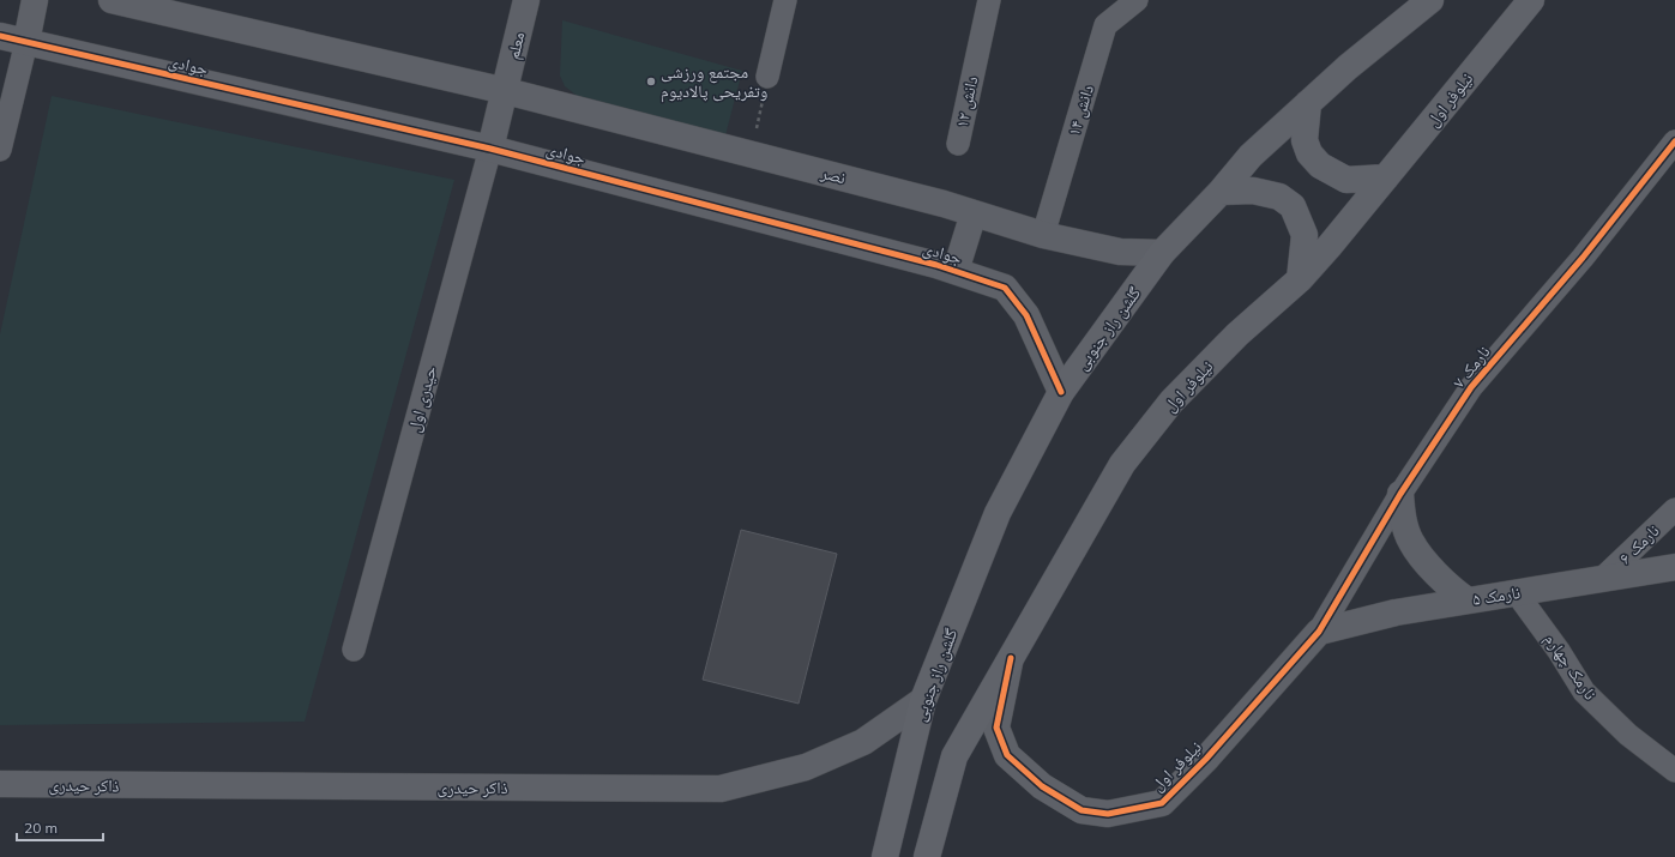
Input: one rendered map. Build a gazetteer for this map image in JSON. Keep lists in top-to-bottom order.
{
  "streets": {
    "main road": ["نیلوفر اول", "گلشن راز جنوبی"],
    "street": [
      "معلم",
      "جوادی",
      "دانش ۱۲",
      "دانش ۱۴",
      "نصر",
      "نارمک ۷",
      "حیدری اول",
      "نارمک ۶",
      "نارمک ۵",
      "نارمک چهارم",
      "ذاکر حیدری"
    ]
  },
  "crossings": [
    ["معلم", "جوادی"],
    ["معلم", "نصر"],
    ["معلم", "حیدری اول"],
    ["جوادی", "گلشن راز جنوبی"],
    ["جوادی", "حیدری اول"],
    ["نیلوفر اول", "نارمک ۷"],
    ["نیلوفر اول", "نارمک ۵"],
    ["دانش ۱۴", "نصر"],
    ["نصر", "گلشن راز جنوبی"],
    ["گلشن راز جنوبی", "ذاکر حیدری"],
    ["نارمک ۷", "نارمک ۵"],
    ["نارمک ۶", "نارمک ۵"],
    ["نارمک ۵", "نارمک چهارم"]
  ],
  "places": ["مجتمع ورزشی وتفریحی پالادیوم"],
  "scale_bar": "20 m"
}
